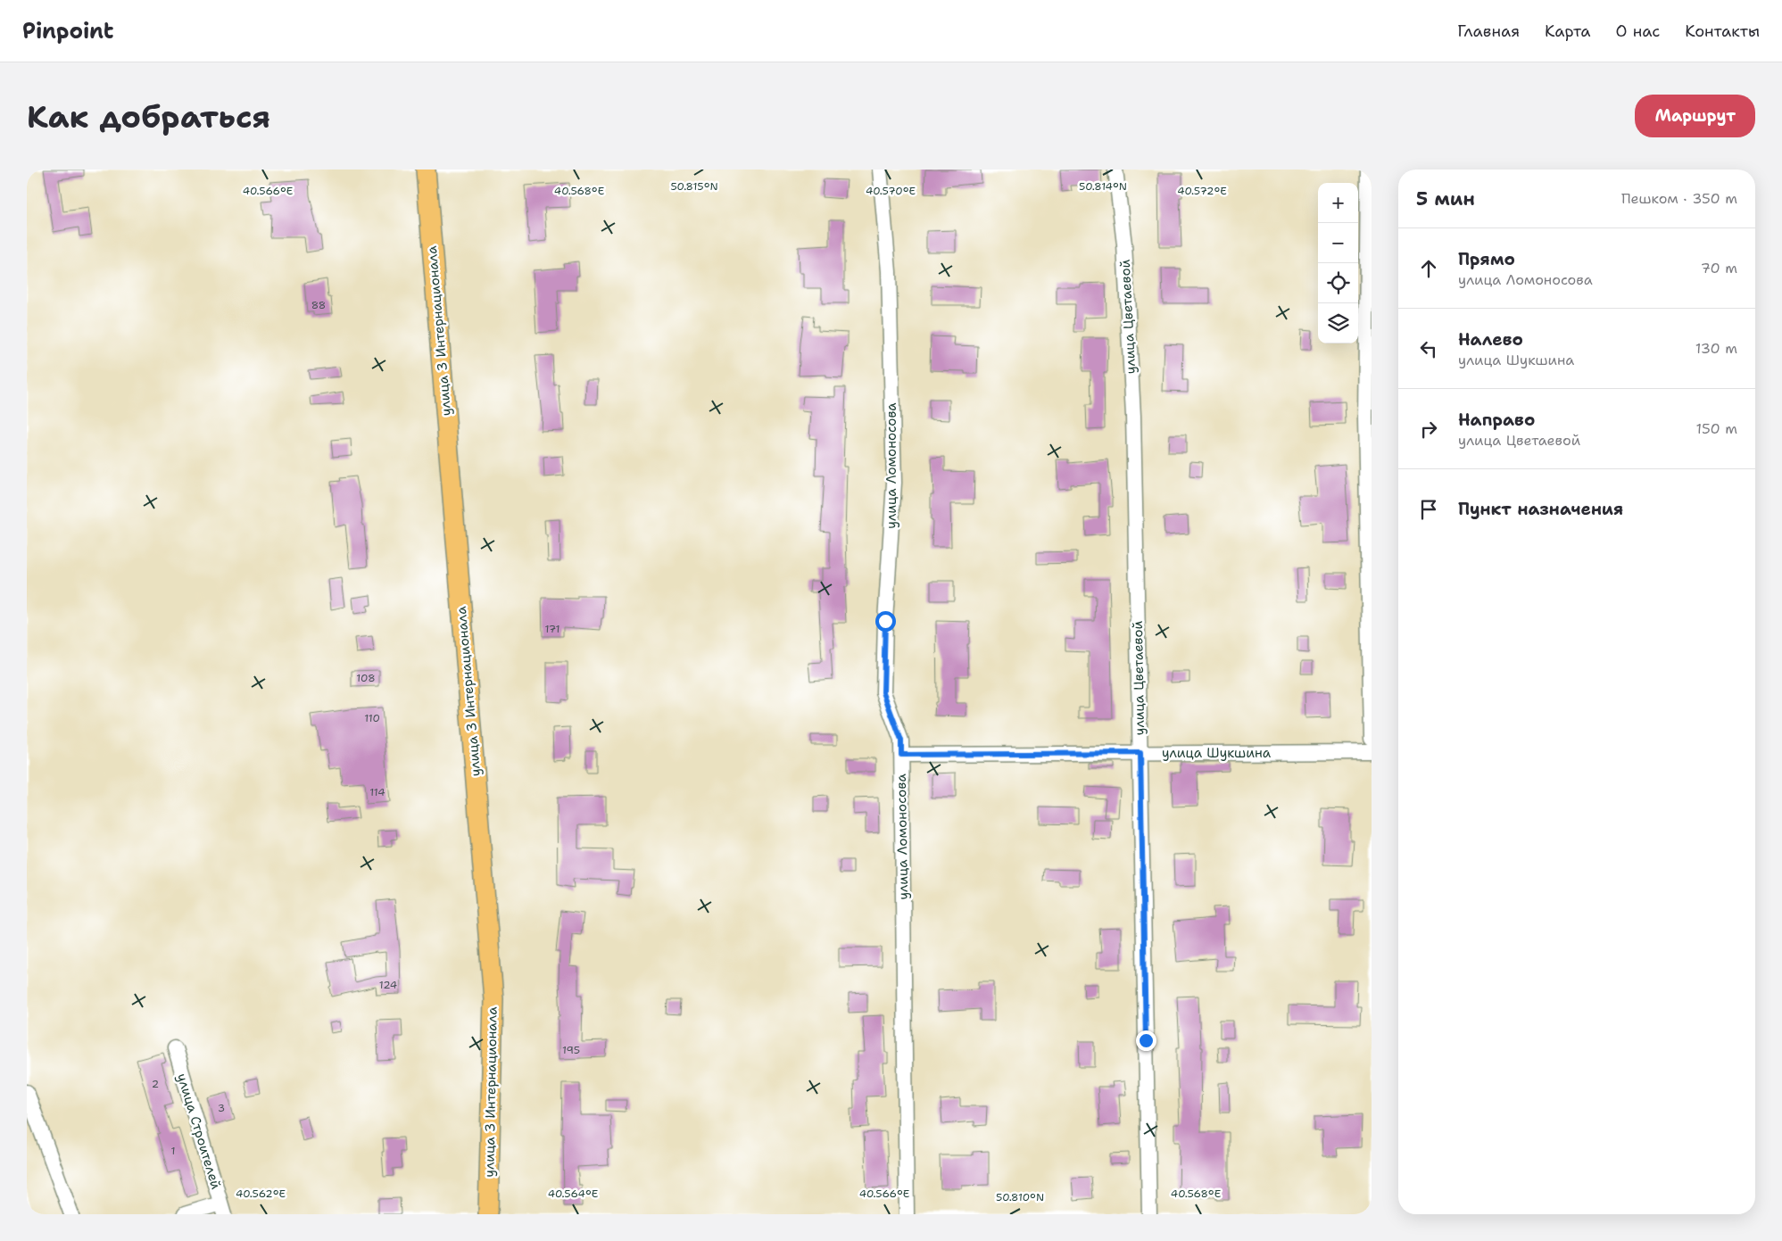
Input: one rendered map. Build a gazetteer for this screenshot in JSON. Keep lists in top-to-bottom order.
{
  "streets": {
    "main road": ["улица 3 Интернационала"],
    "street": [
      "улица Цветаевой",
      "улица Ломоносова",
      "улица Шукшина",
      "улица Строителей"
    ]
  },
  "crossings": [
    ["улица Цветаевой", "улица Шукшина"],
    ["улица Ломоносова", "улица Шукшина"]
  ],
  "house_numbers": [
    "88",
    "171",
    "108",
    "110",
    "114",
    "124",
    "195",
    "2",
    "3",
    "1"
  ],
  "page": {
    "header": "Pinpoint",
    "nav": [
      "Главная",
      "Карта",
      "О нас",
      "Контакты"
    ],
    "buttons": "Маршрут",
    "title": "Как добраться",
    "heading": ["5 мин", "Пешком · 350 m"],
    "map_buttons": ["+", "−"],
    "list": [
      ["Прямо", "улица Ломоносова", "70 m"],
      ["Налево", "улица Шукшина", "130 m"],
      ["Направо", "улица Цветаевой", "150 m"],
      "Пункт назначения"
    ]
  },
  "coordinates": [
    "50.815°N",
    "50.814°N",
    "40.568°E",
    "40.570°E",
    "40.566°E",
    "40.572°E",
    "40.562°E",
    "40.564°E",
    "50.810°N"
  ]
}
